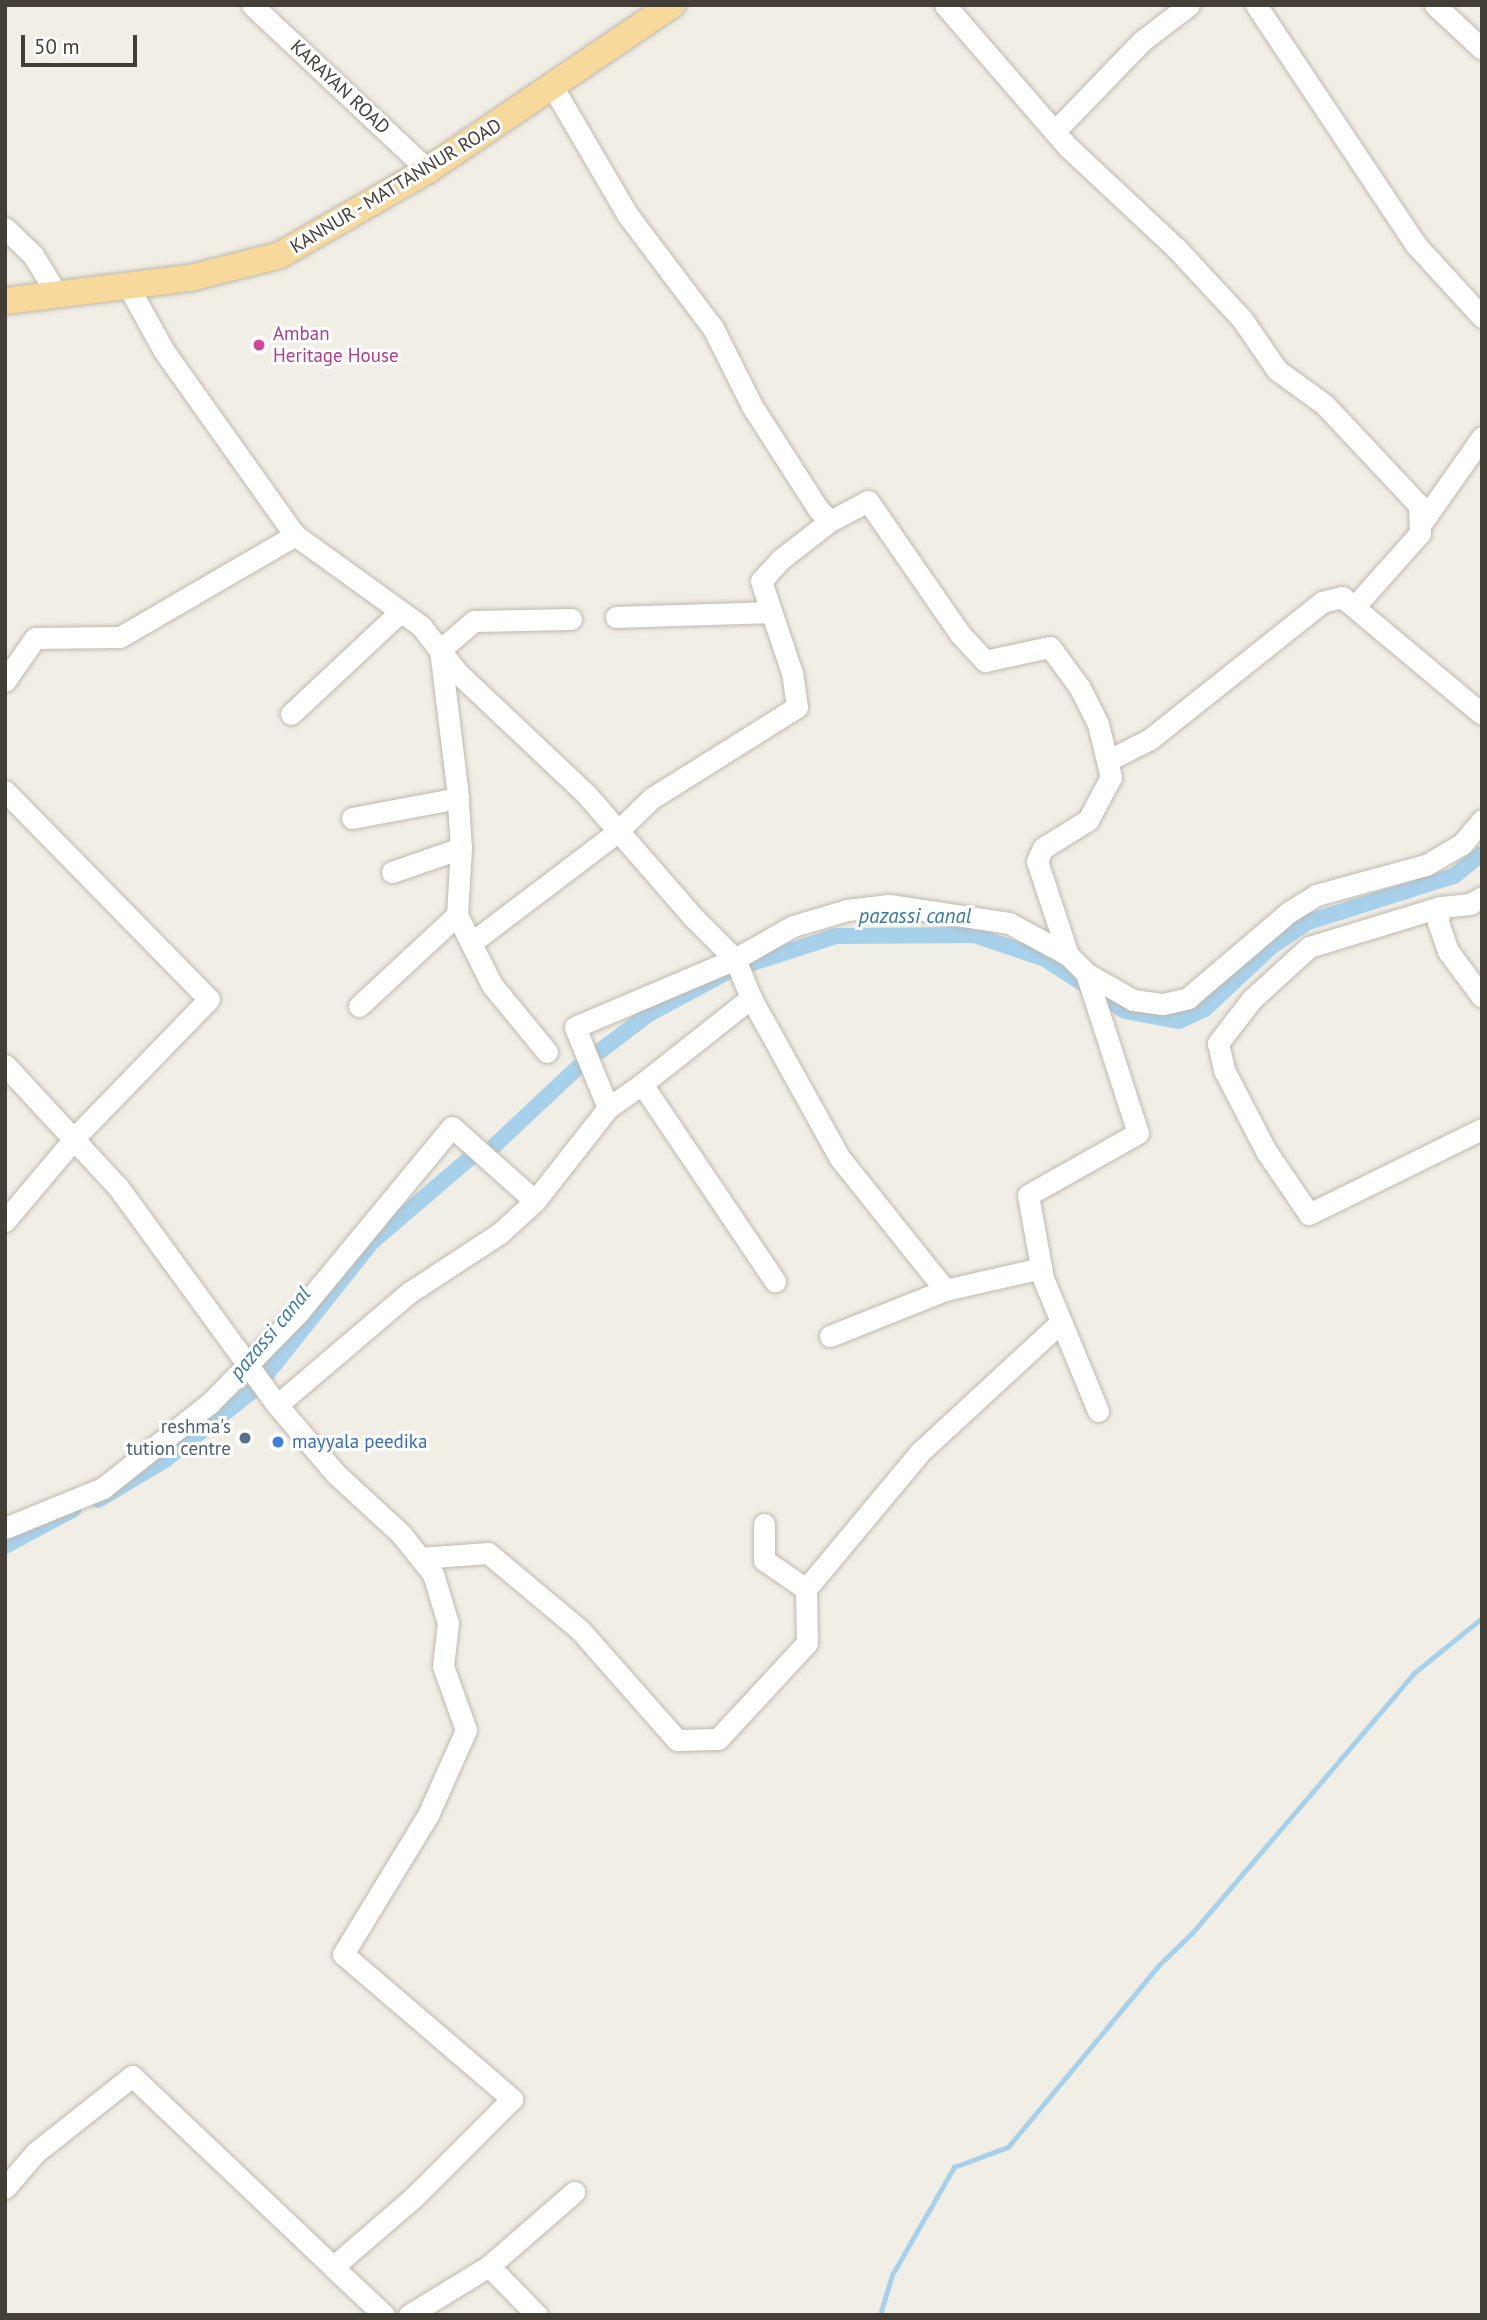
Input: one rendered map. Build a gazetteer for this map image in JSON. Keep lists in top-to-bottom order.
{
  "streets": {
    "main road": ["KANNUR - MATTANNUR ROAD"],
    "street": ["KARAYAN ROAD"]
  },
  "crossings": [
    ["KARAYAN ROAD", "KANNUR - MATTANNUR ROAD"]
  ],
  "water": ["pazassi canal"],
  "places": ["Amban Heritage House", "reshma's tution centre", "mayyala peedika"],
  "scale_bar": "50 m"
}
